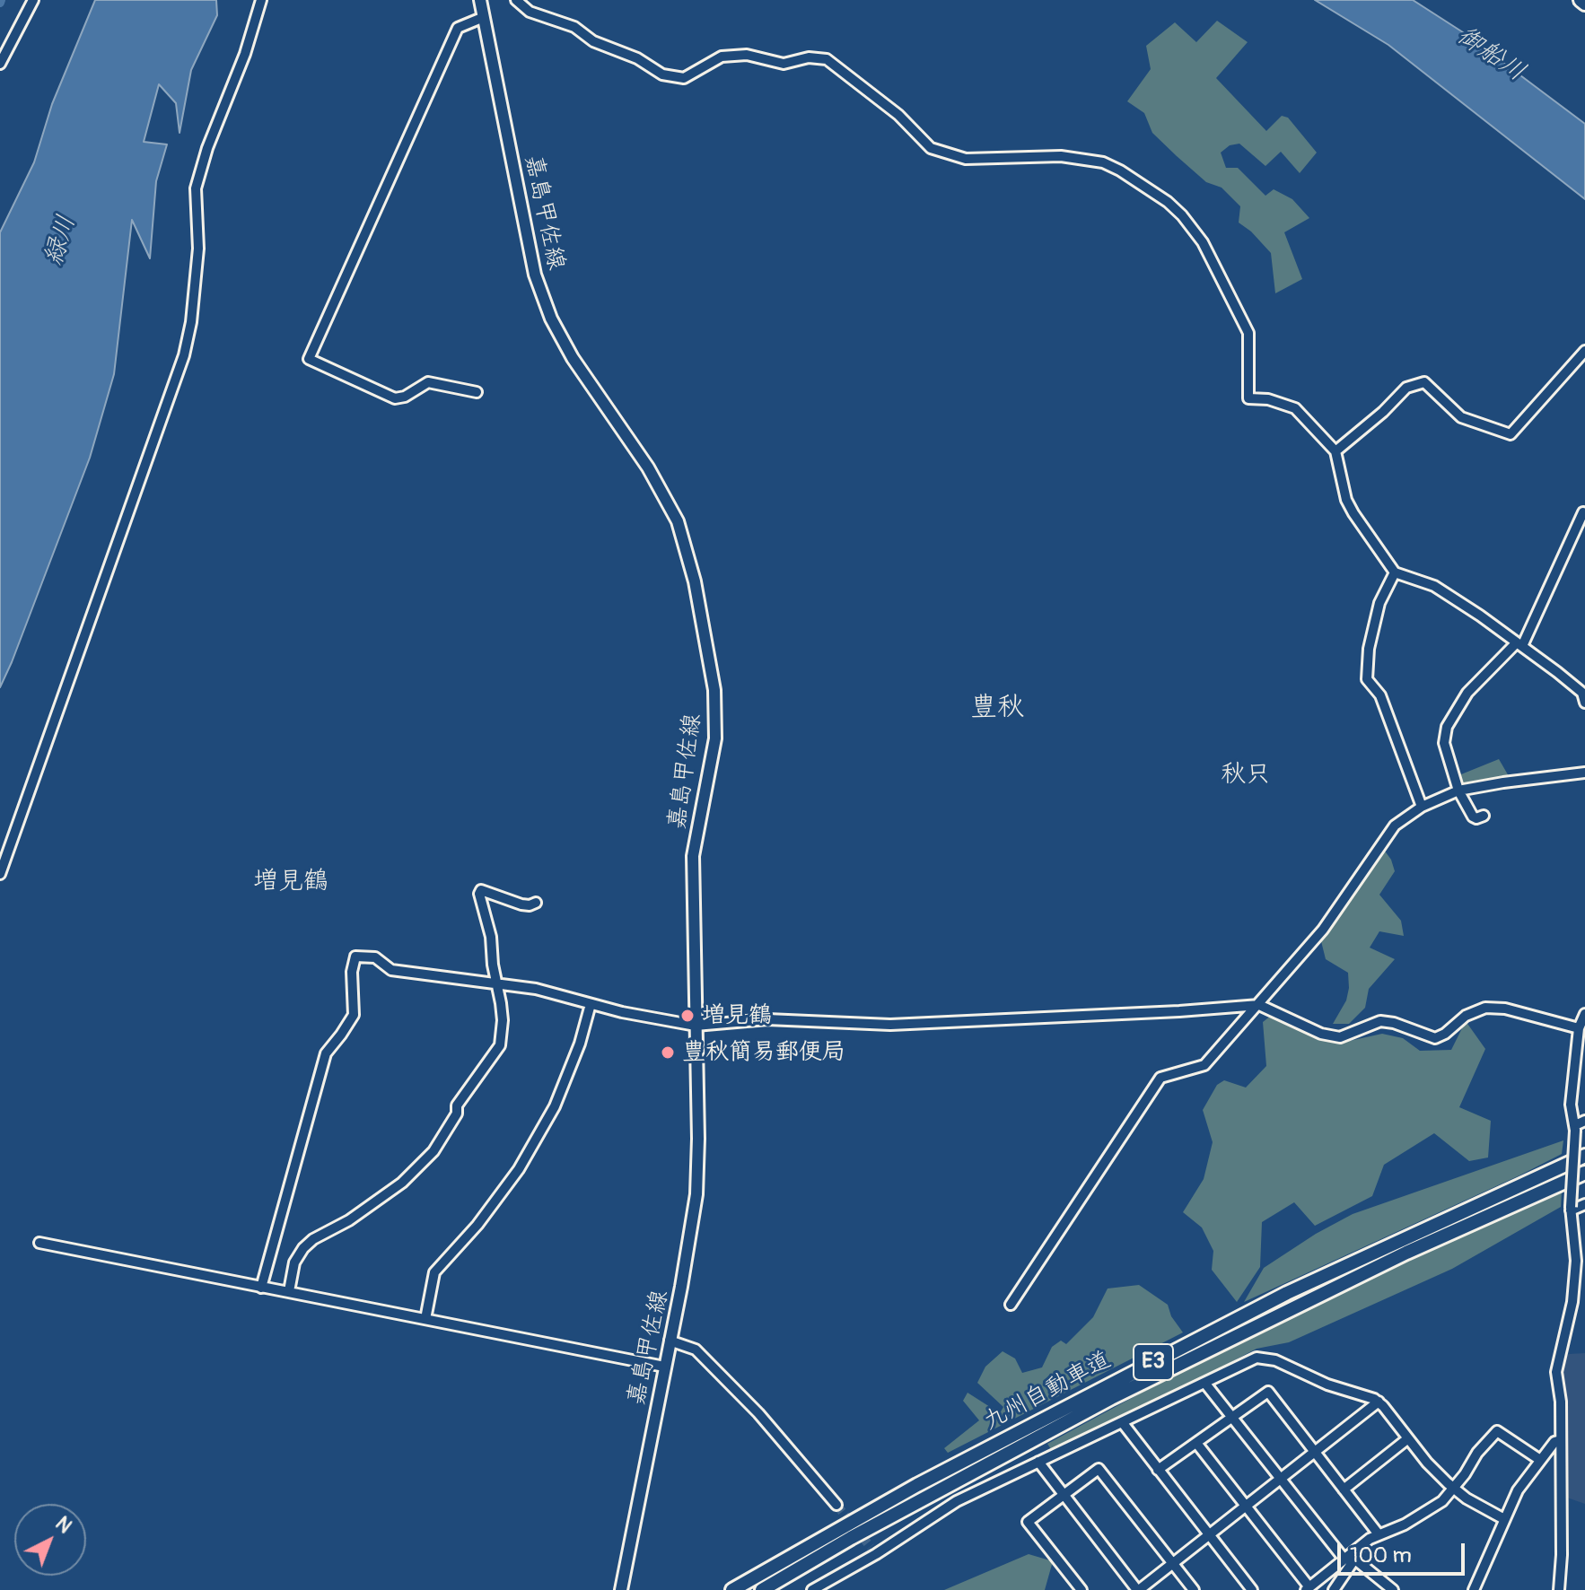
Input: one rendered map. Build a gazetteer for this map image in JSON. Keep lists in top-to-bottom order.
{
  "streets": {
    "highway": ["E3", "九州自動車道"],
    "main road": ["嘉島甲佐線"]
  },
  "districts": ["豊秋", "秋只", "増見鶴"],
  "water": ["御船川", "緑川"],
  "places": ["増見鶴", "豊秋簡易郵便局"],
  "scale_bar": "100 m",
  "north": "top right"
}
